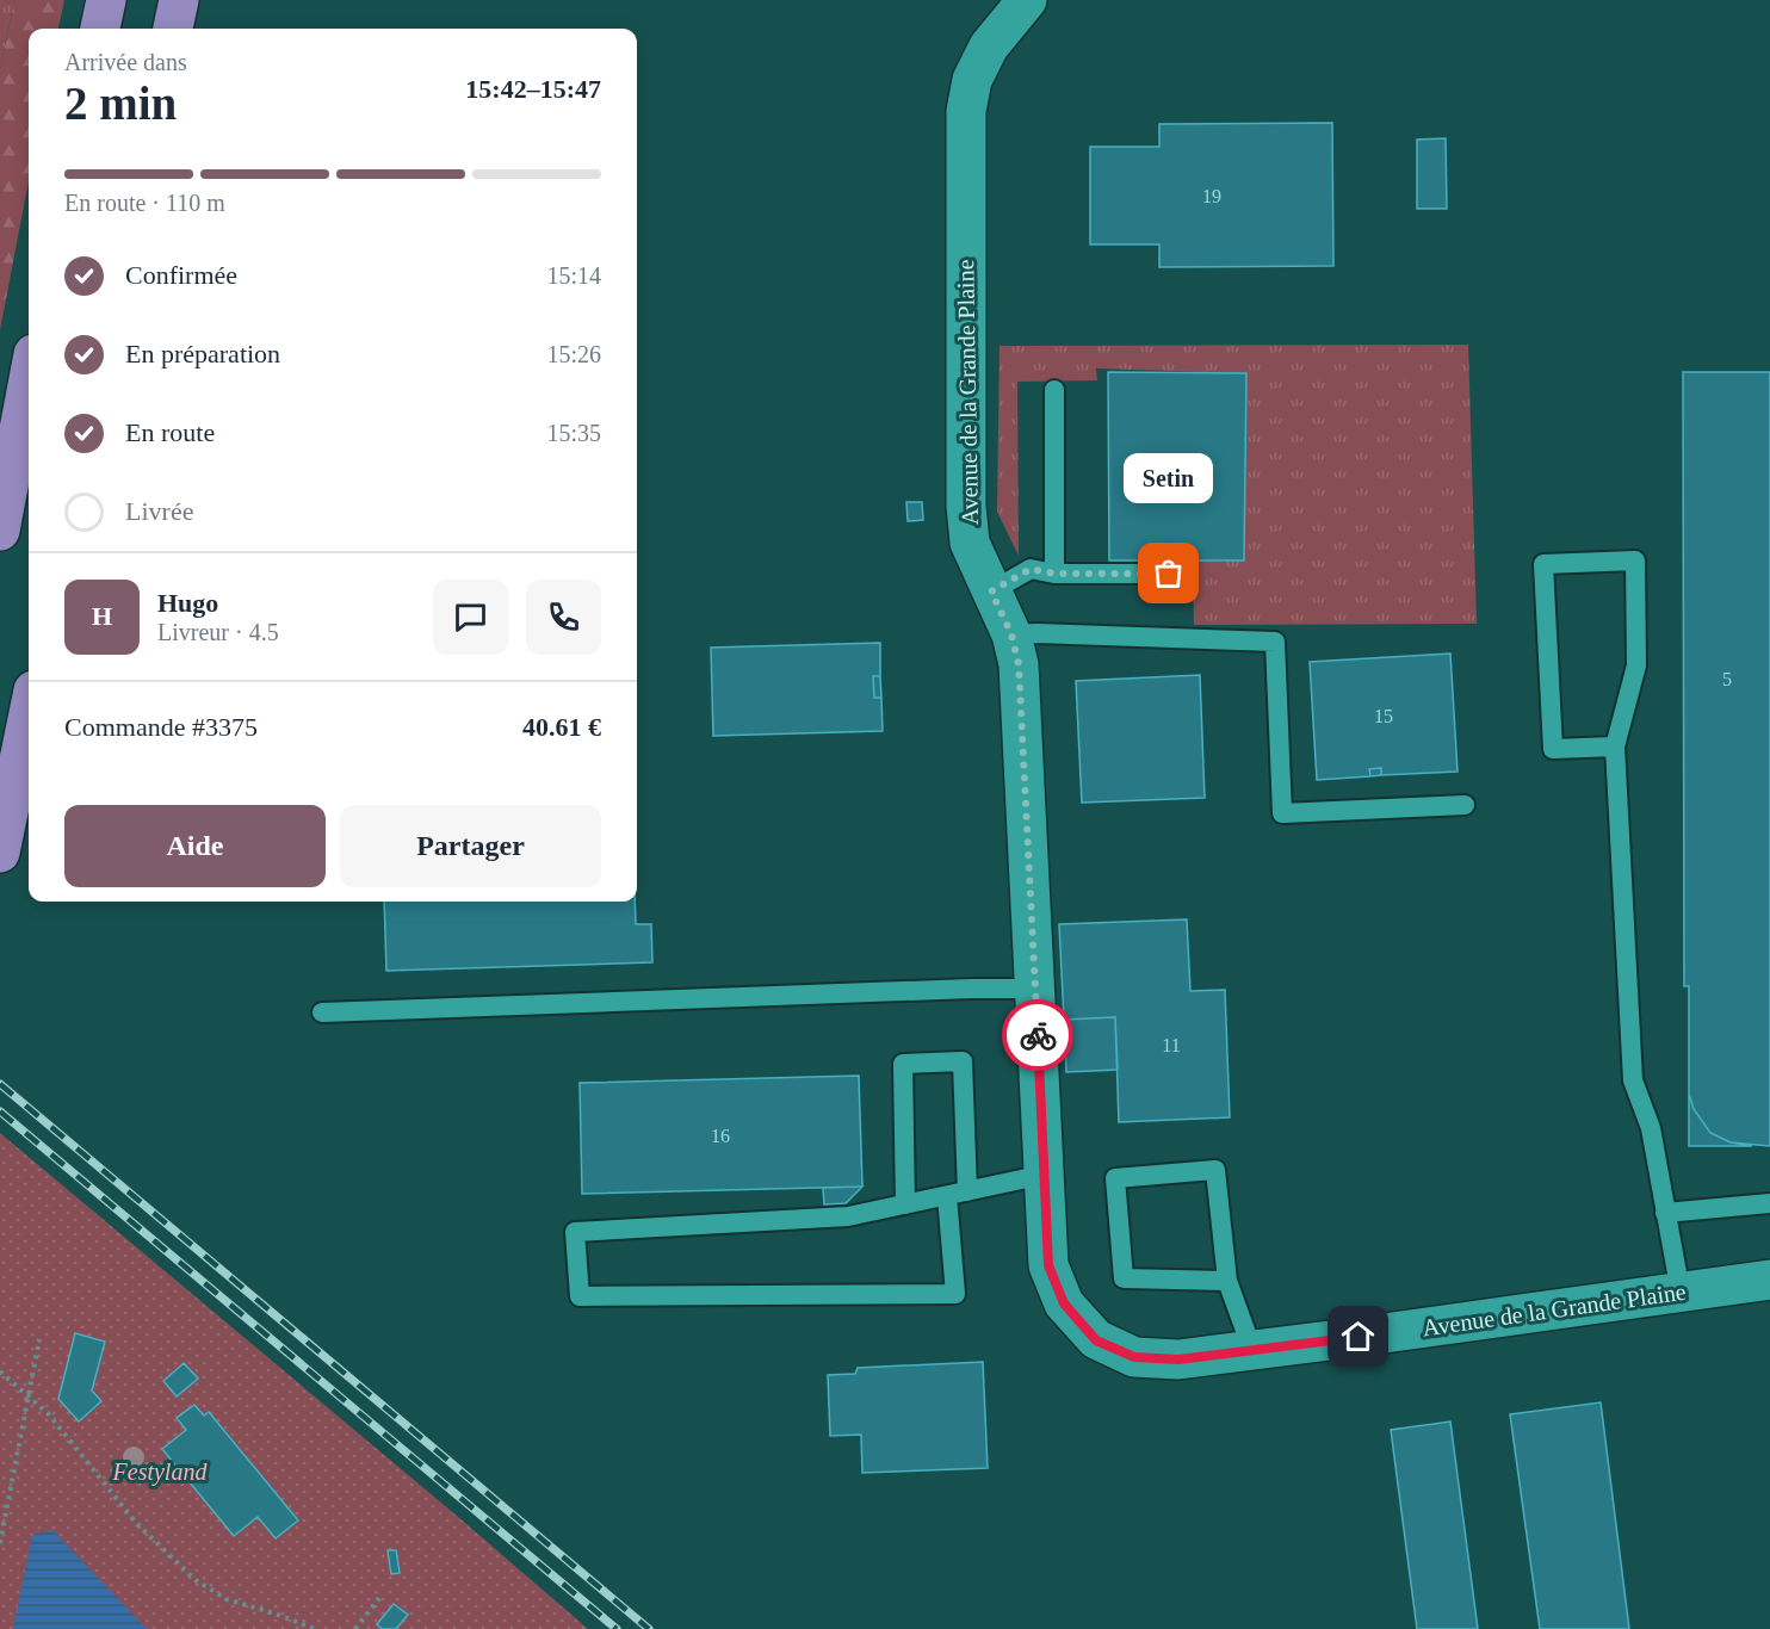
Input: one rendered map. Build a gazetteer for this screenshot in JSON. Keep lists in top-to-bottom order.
{
  "streets": {
    "street": ["Avenue de la Grande Plaine"]
  },
  "parks": ["Festyland"],
  "places": ["Setin"],
  "house_numbers": [
    "19",
    "5",
    "15",
    "11",
    "16"
  ],
  "page": {
    "heading": ["2 min", "Arrivée dans", "15:42–15:47"],
    "panel": [
      "Hugo",
      "Livreur · 4.5",
      "Commande #3375",
      "40.61 €"
    ],
    "bar": "En route · 110 m",
    "list": [
      ["Confirmée", "15:14"],
      ["En préparation", "15:26"],
      ["En route", "15:35"],
      "Livrée"
    ],
    "bubble": "Setin",
    "round": "H",
    "buttons": ["Aide", "Partager"]
  }
}
